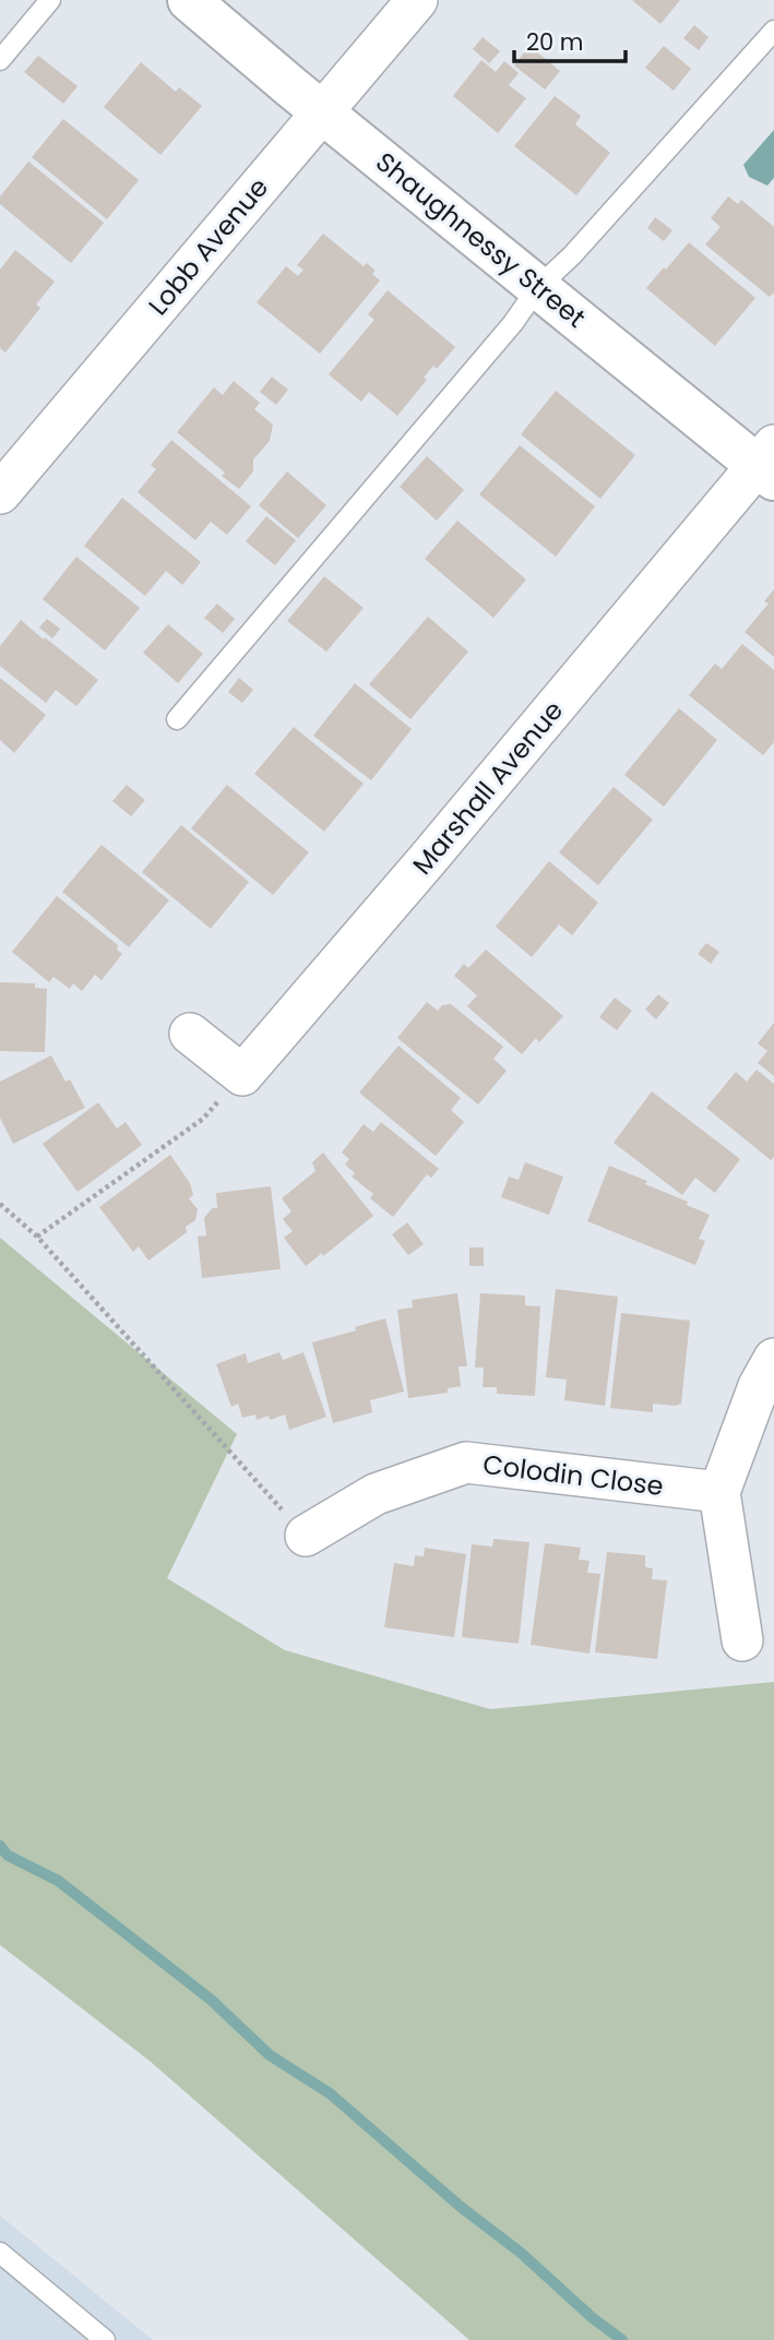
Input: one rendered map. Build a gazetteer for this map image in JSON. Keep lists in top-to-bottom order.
{
  "streets": {
    "main road": ["Shaughnessy Street"],
    "street": ["Lobb Avenue", "Marshall Avenue", "Colodin Close"]
  },
  "crossings": [
    ["Shaughnessy Street", "Lobb Avenue"],
    ["Shaughnessy Street", "Marshall Avenue"]
  ],
  "scale_bar": "20 m"
}
